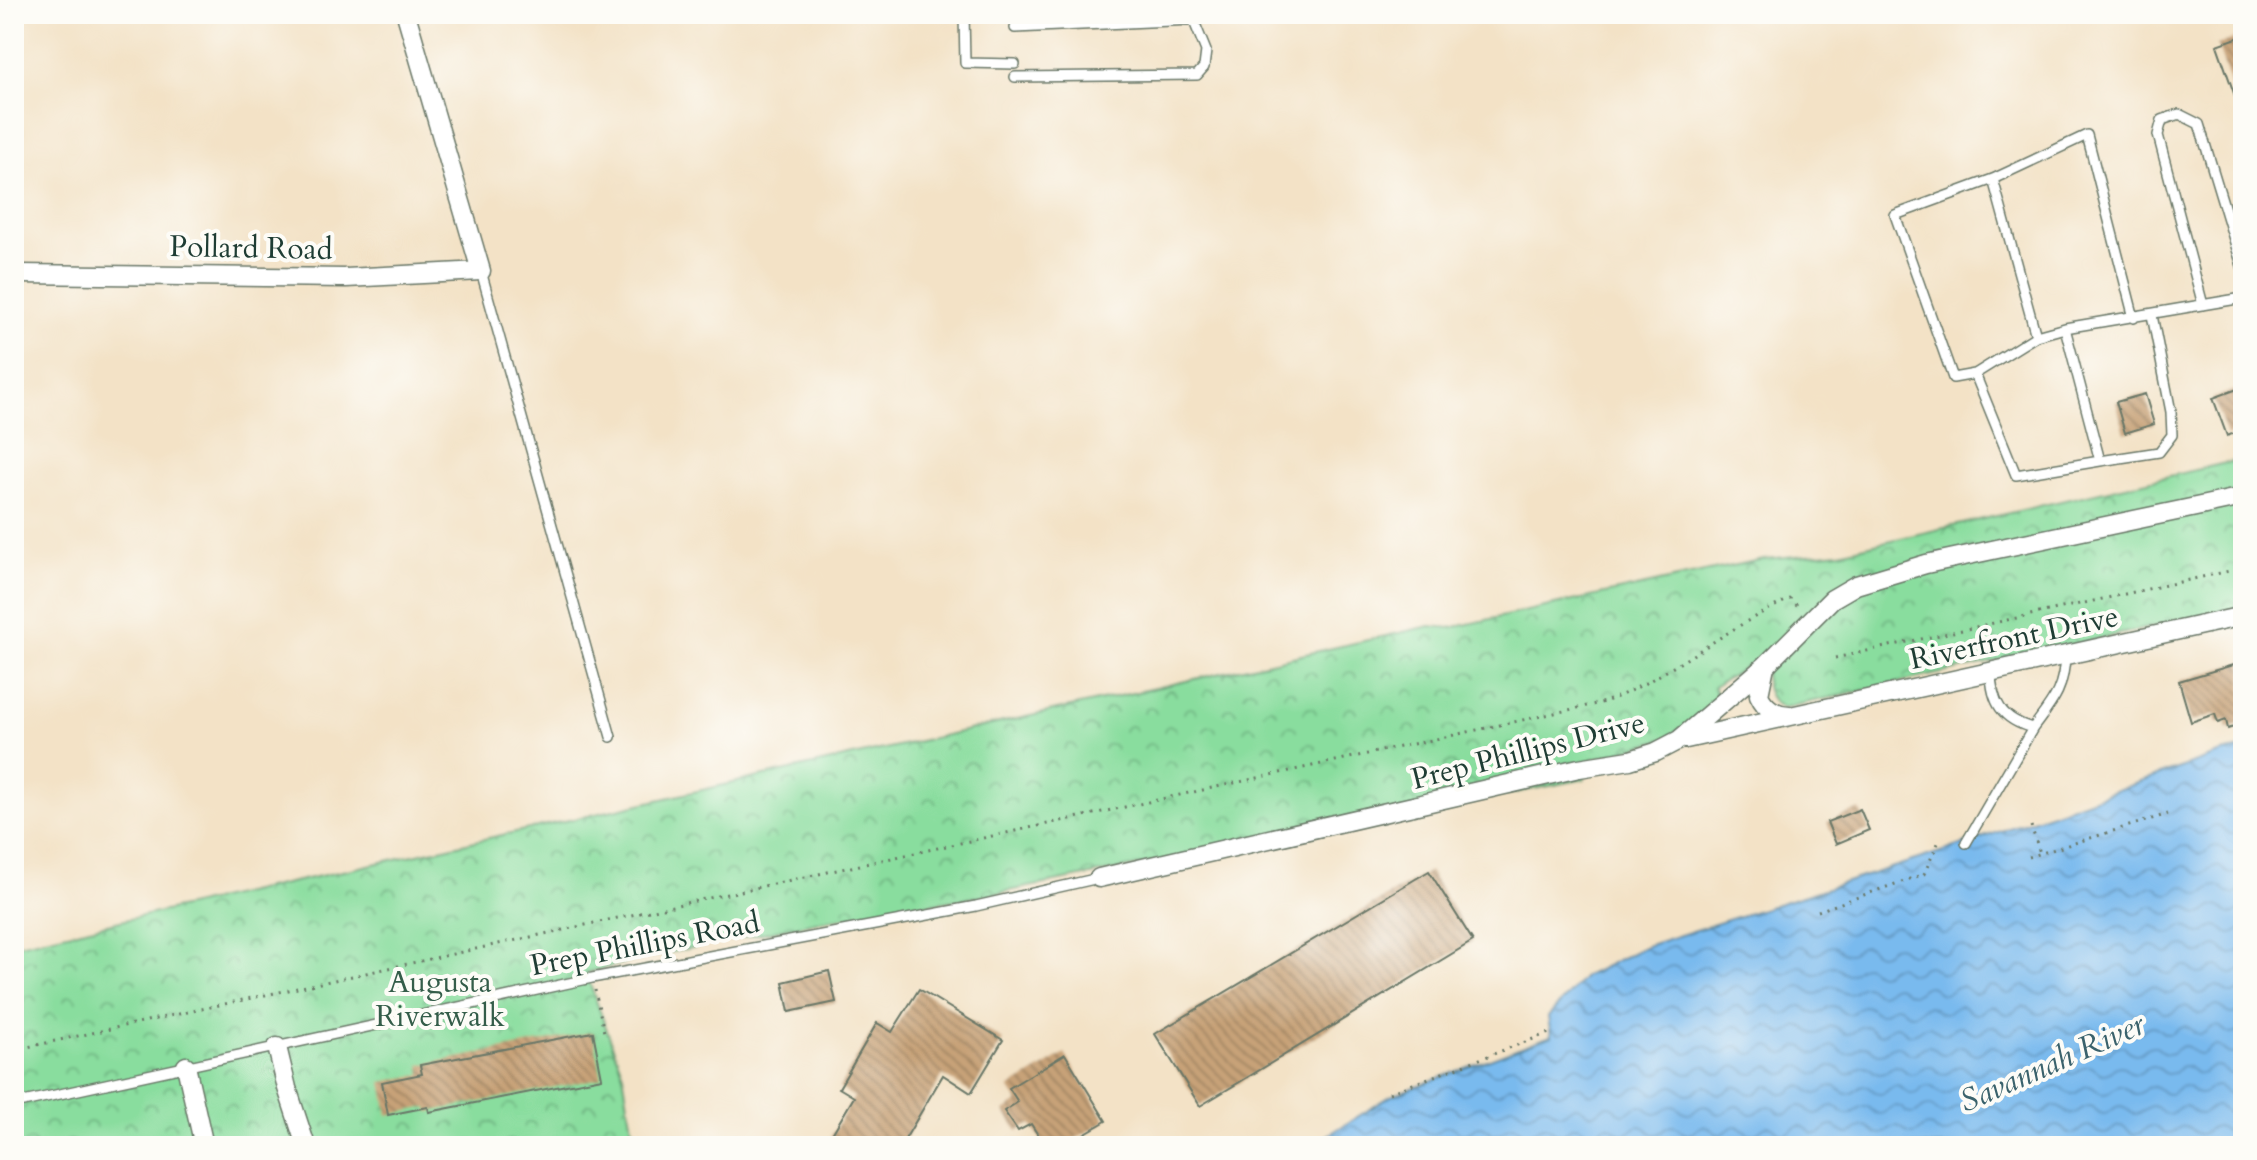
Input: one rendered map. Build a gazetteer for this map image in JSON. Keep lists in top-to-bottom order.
{
  "streets": {
    "street": ["Pollard Road", "Riverfront Drive", "Prep Phillips Drive"],
    "lane": ["Prep Phillips Road"]
  },
  "crossings": [
    ["Riverfront Drive", "Prep Phillips Drive"],
    ["Prep Phillips Drive", "Prep Phillips Road"]
  ],
  "water": ["Savannah River"],
  "parks": ["Augusta Riverwalk"]
}
